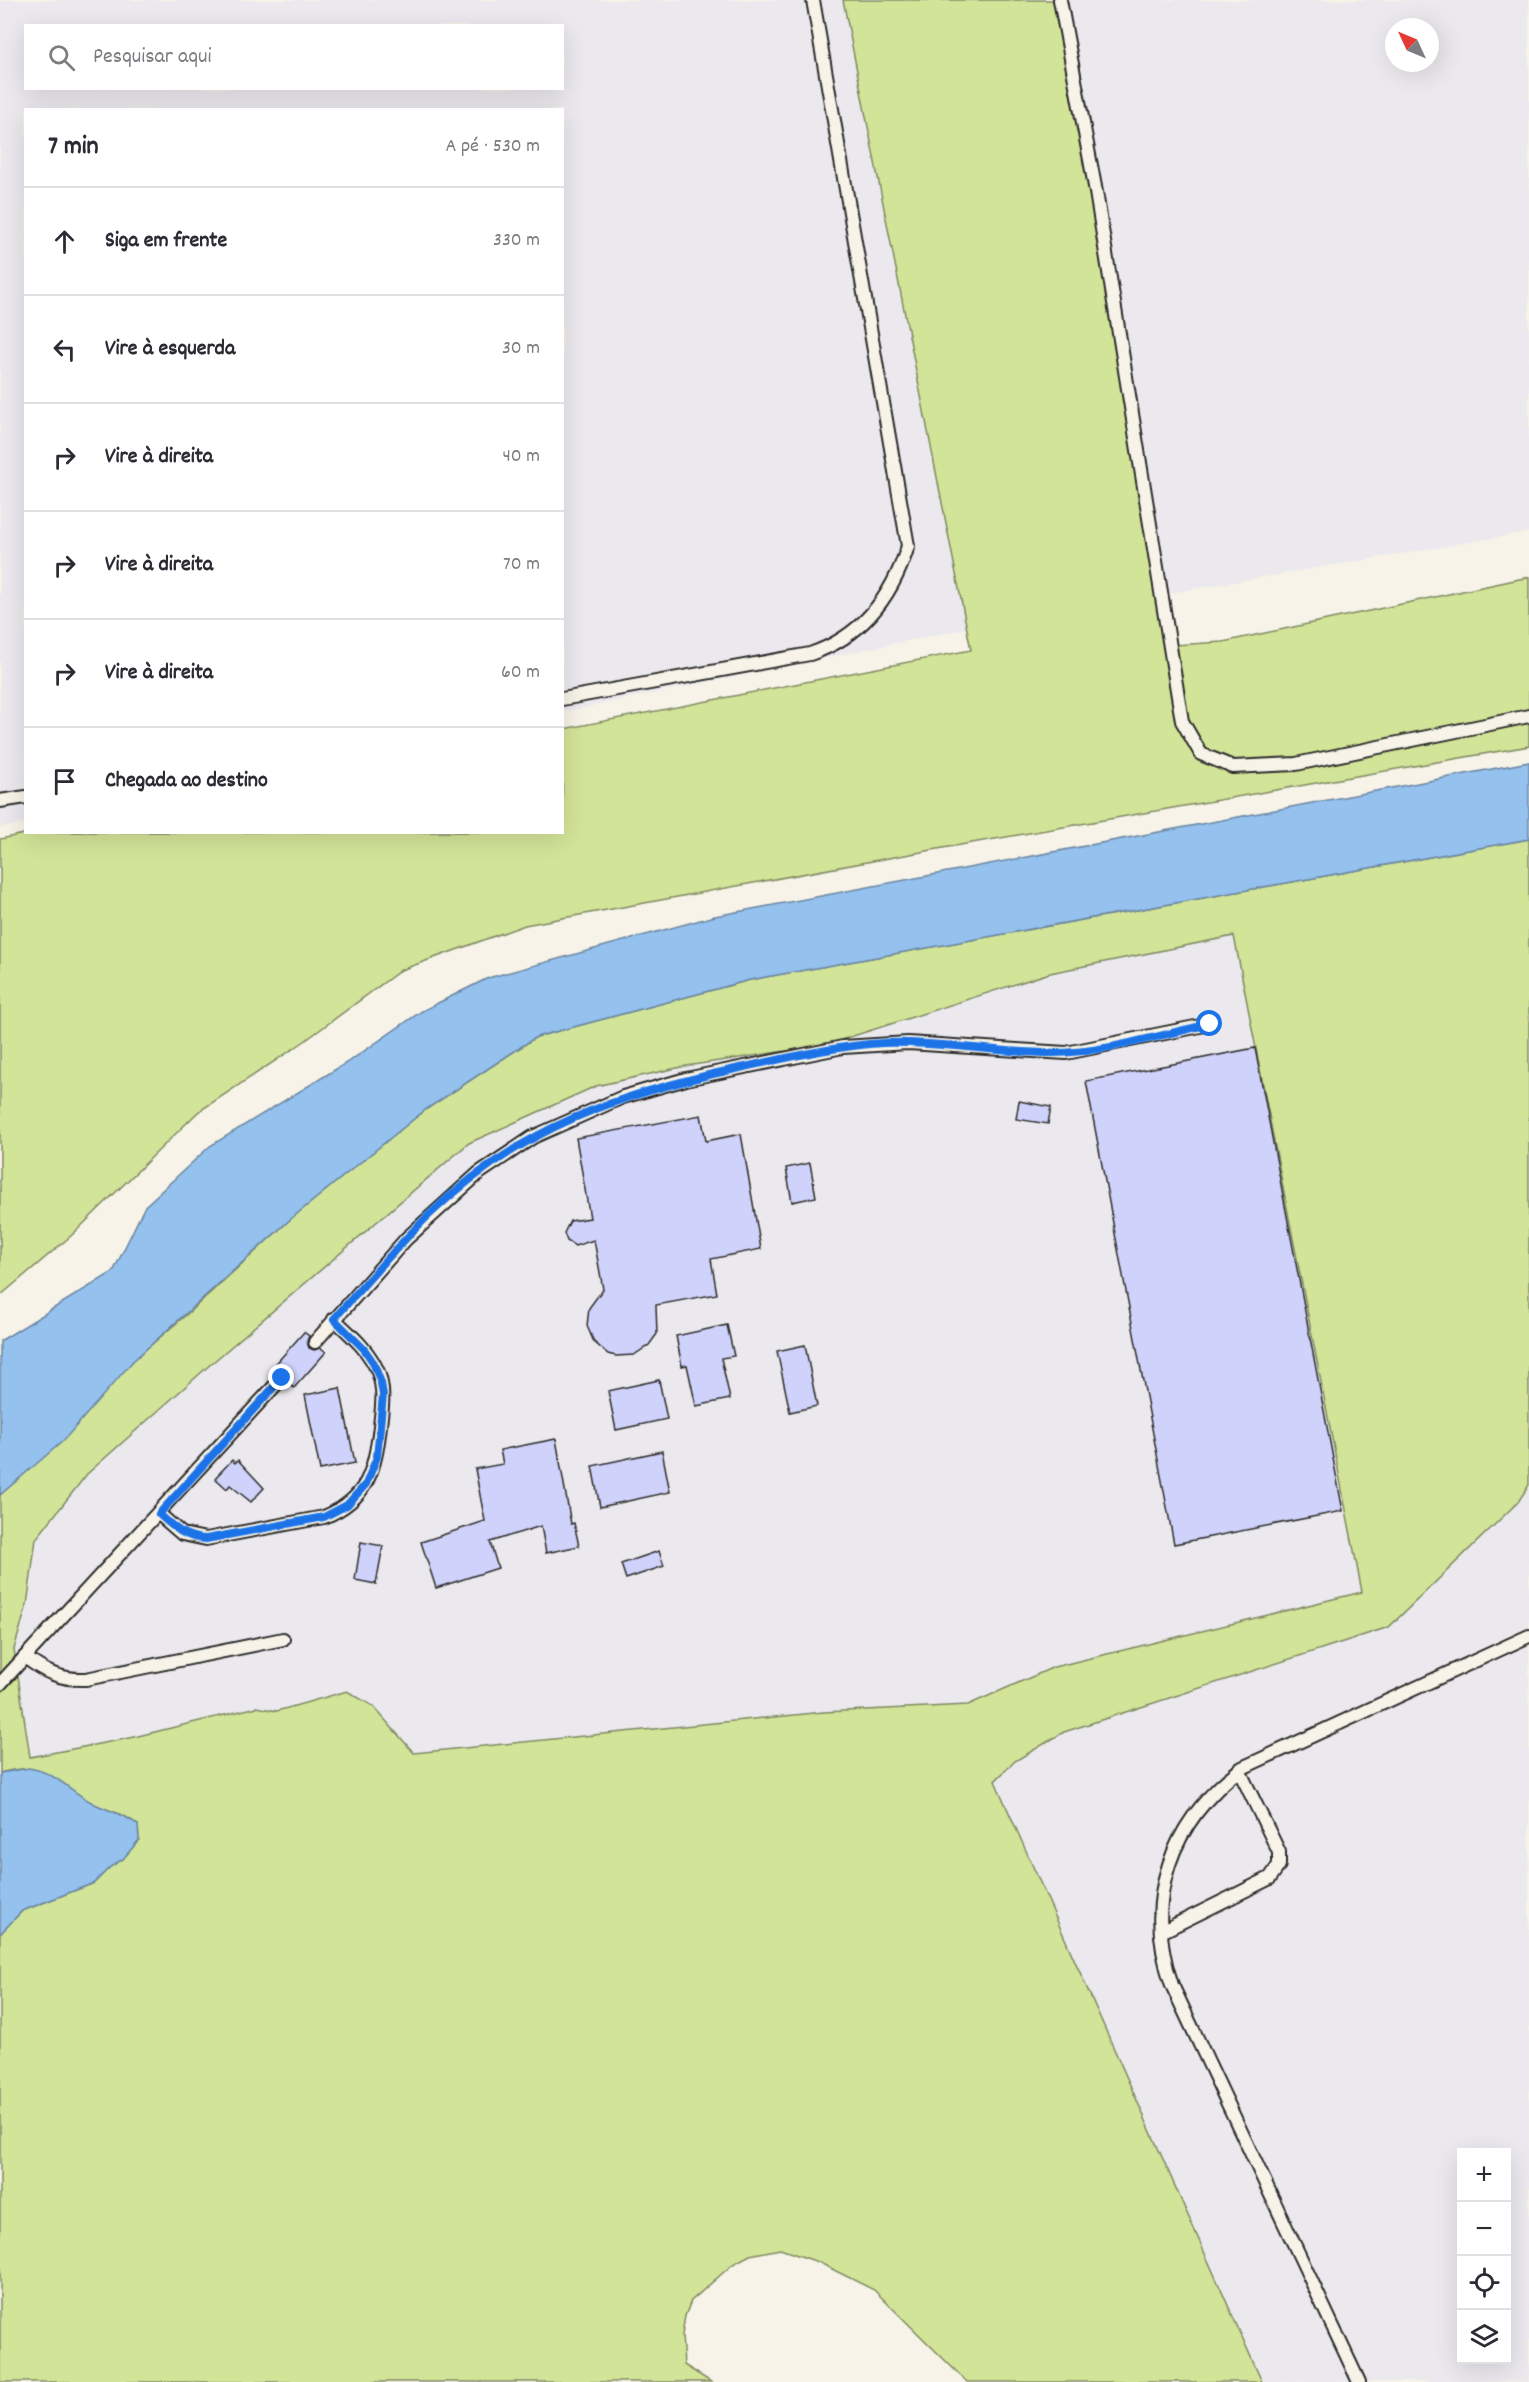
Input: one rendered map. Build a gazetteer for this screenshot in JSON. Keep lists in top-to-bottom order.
{
  "north": "top left",
  "page": {
    "search": "Pesquisar aqui",
    "heading": ["7 min", "A pé · 530 m"],
    "list": [
      ["Siga em frente", "330 m"],
      ["Vire à esquerda", "30 m"],
      ["Vire à direita", "40 m"],
      ["Vire à direita", "70 m"],
      ["Vire à direita", "60 m"],
      "Chegada ao destino"
    ],
    "map_buttons": ["+", "−"]
  }
}
